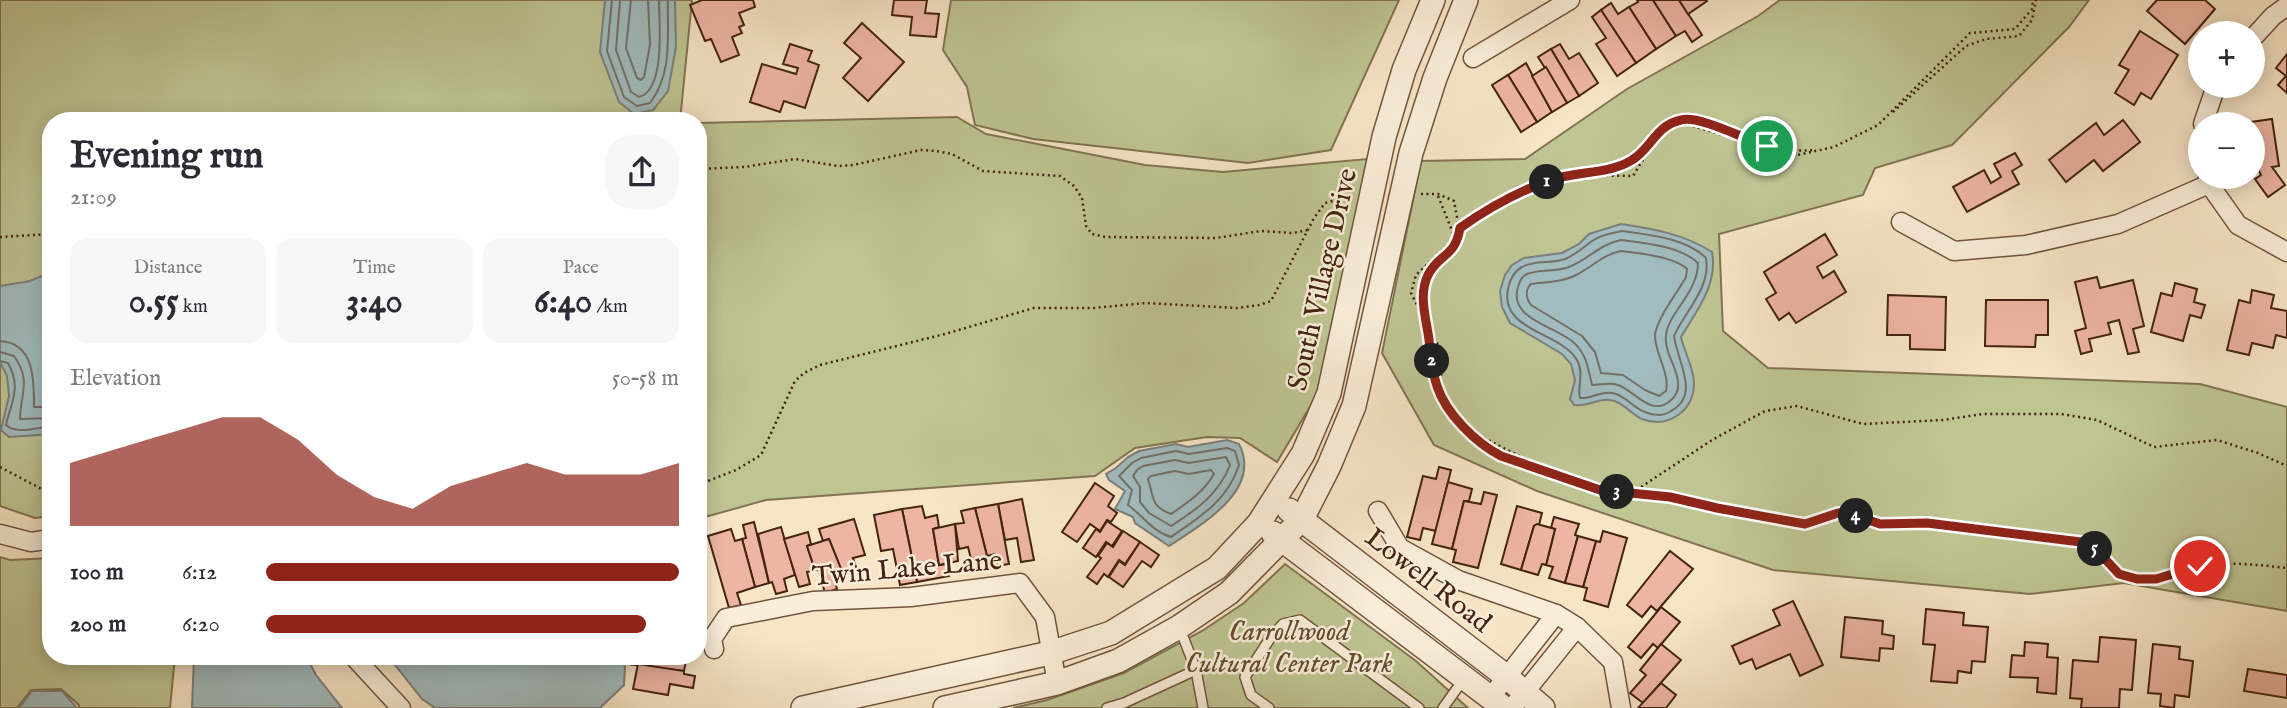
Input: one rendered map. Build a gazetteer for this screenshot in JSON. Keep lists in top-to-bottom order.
{
  "streets": {
    "street": ["South Village Drive", "Twin Lake Lane", "Lowell Road"]
  },
  "crossings": [
    ["South Village Drive", "Twin Lake Lane"],
    ["South Village Drive", "Lowell Road"]
  ],
  "parks": ["Carrollwood Cultural Center Park"],
  "page": {
    "map_buttons": ["+", "−"],
    "heading": ["Evening run", "21:09"],
    "pins": [
      "1",
      "2",
      "3",
      "4",
      "5"
    ],
    "stats": [
      ["Distance", "0.55 km"],
      ["Time", "3:40"],
      ["Pace", "6:40 /km"]
    ],
    "chart": ["Elevation", "50–58 m"],
    "list": [
      {
        "name": "100 m",
        "note": "6:12"
      },
      {
        "name": "200 m",
        "note": "6:20"
      }
    ]
  }
}
